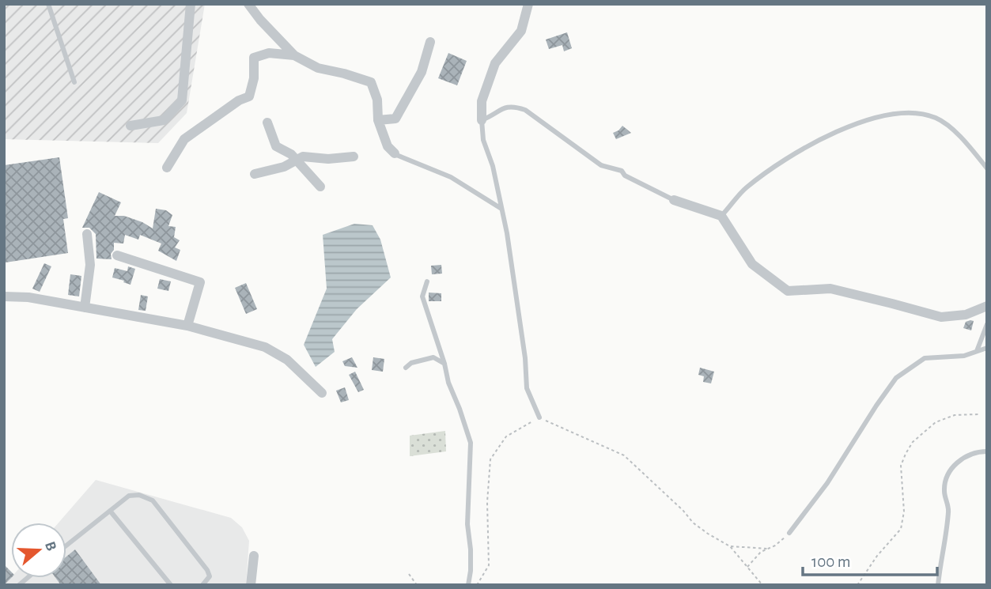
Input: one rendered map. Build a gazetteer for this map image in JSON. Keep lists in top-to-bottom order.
{
  "scale_bar": "100 m",
  "north": "right"
}
